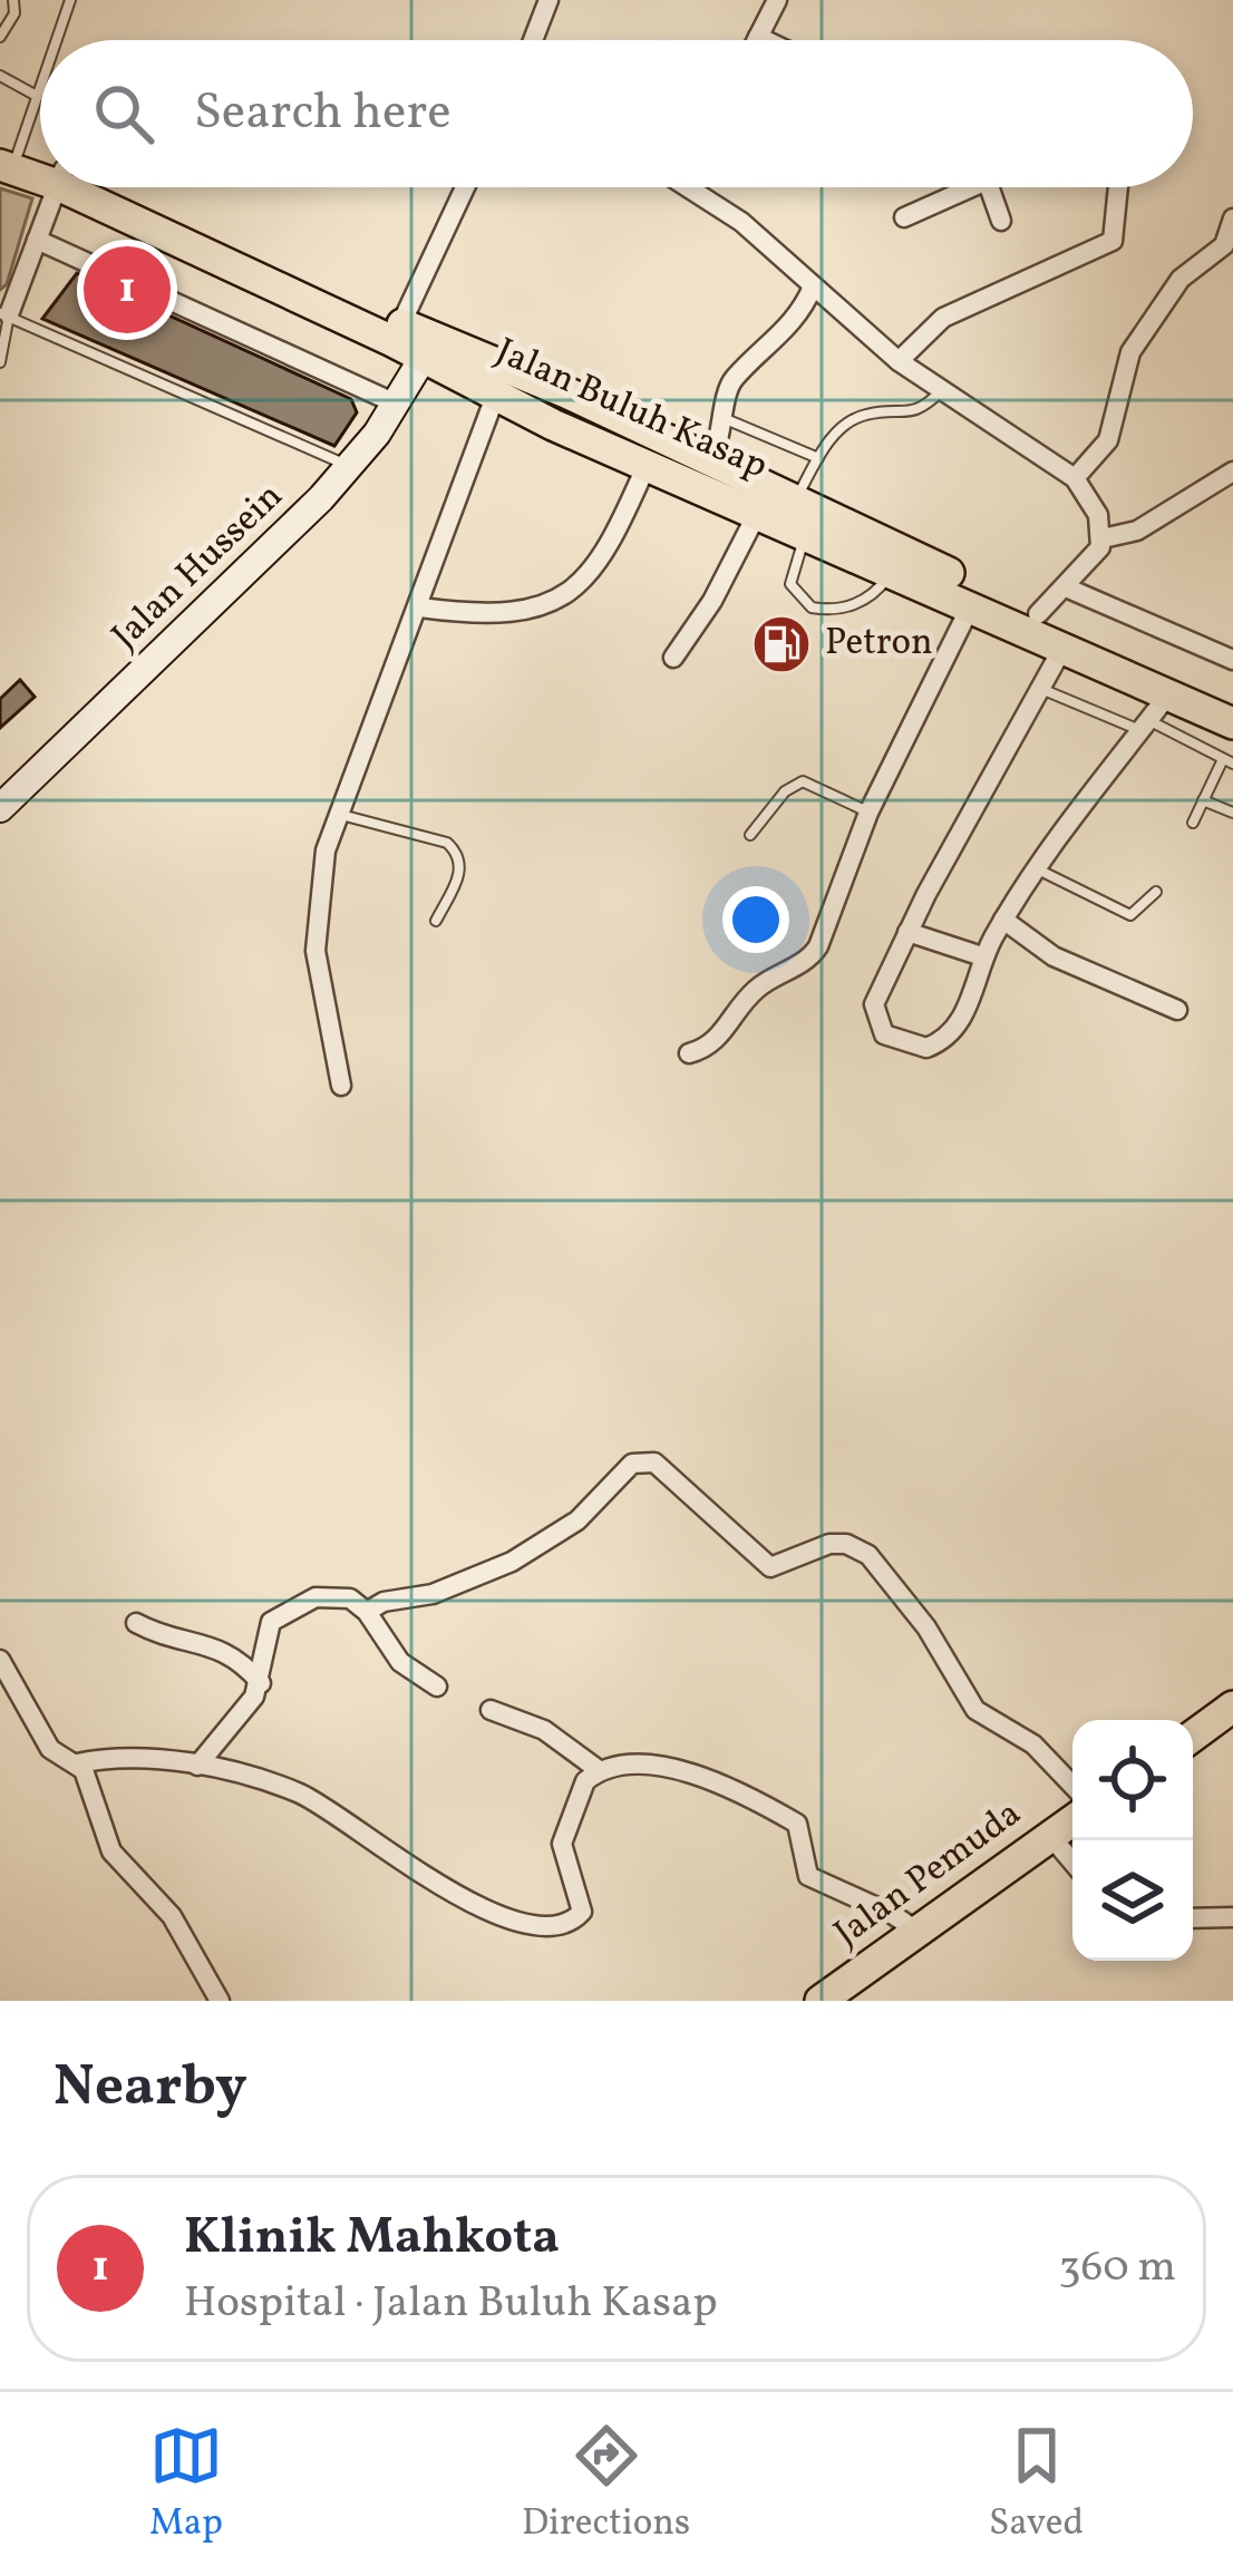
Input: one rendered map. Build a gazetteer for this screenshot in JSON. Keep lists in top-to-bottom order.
{
  "streets": {
    "main road": ["Jalan Buluh Kasap", "Jalan Hussein", "Jalan Pemuda"]
  },
  "crossings": [
    ["Jalan Buluh Kasap", "Jalan Hussein"]
  ],
  "places": {
    "fuel station": ["Petron"]
  },
  "page": {
    "search": "Search here",
    "pins": "1",
    "heading": "Nearby",
    "list": [
      {
        "mark": "1",
        "name": "Klinik Mahkota",
        "note": "Hospital · Jalan Buluh Kasap",
        "value": "360 m"
      }
    ],
    "nav": ["Map", "Directions", "Saved"]
  }
}
